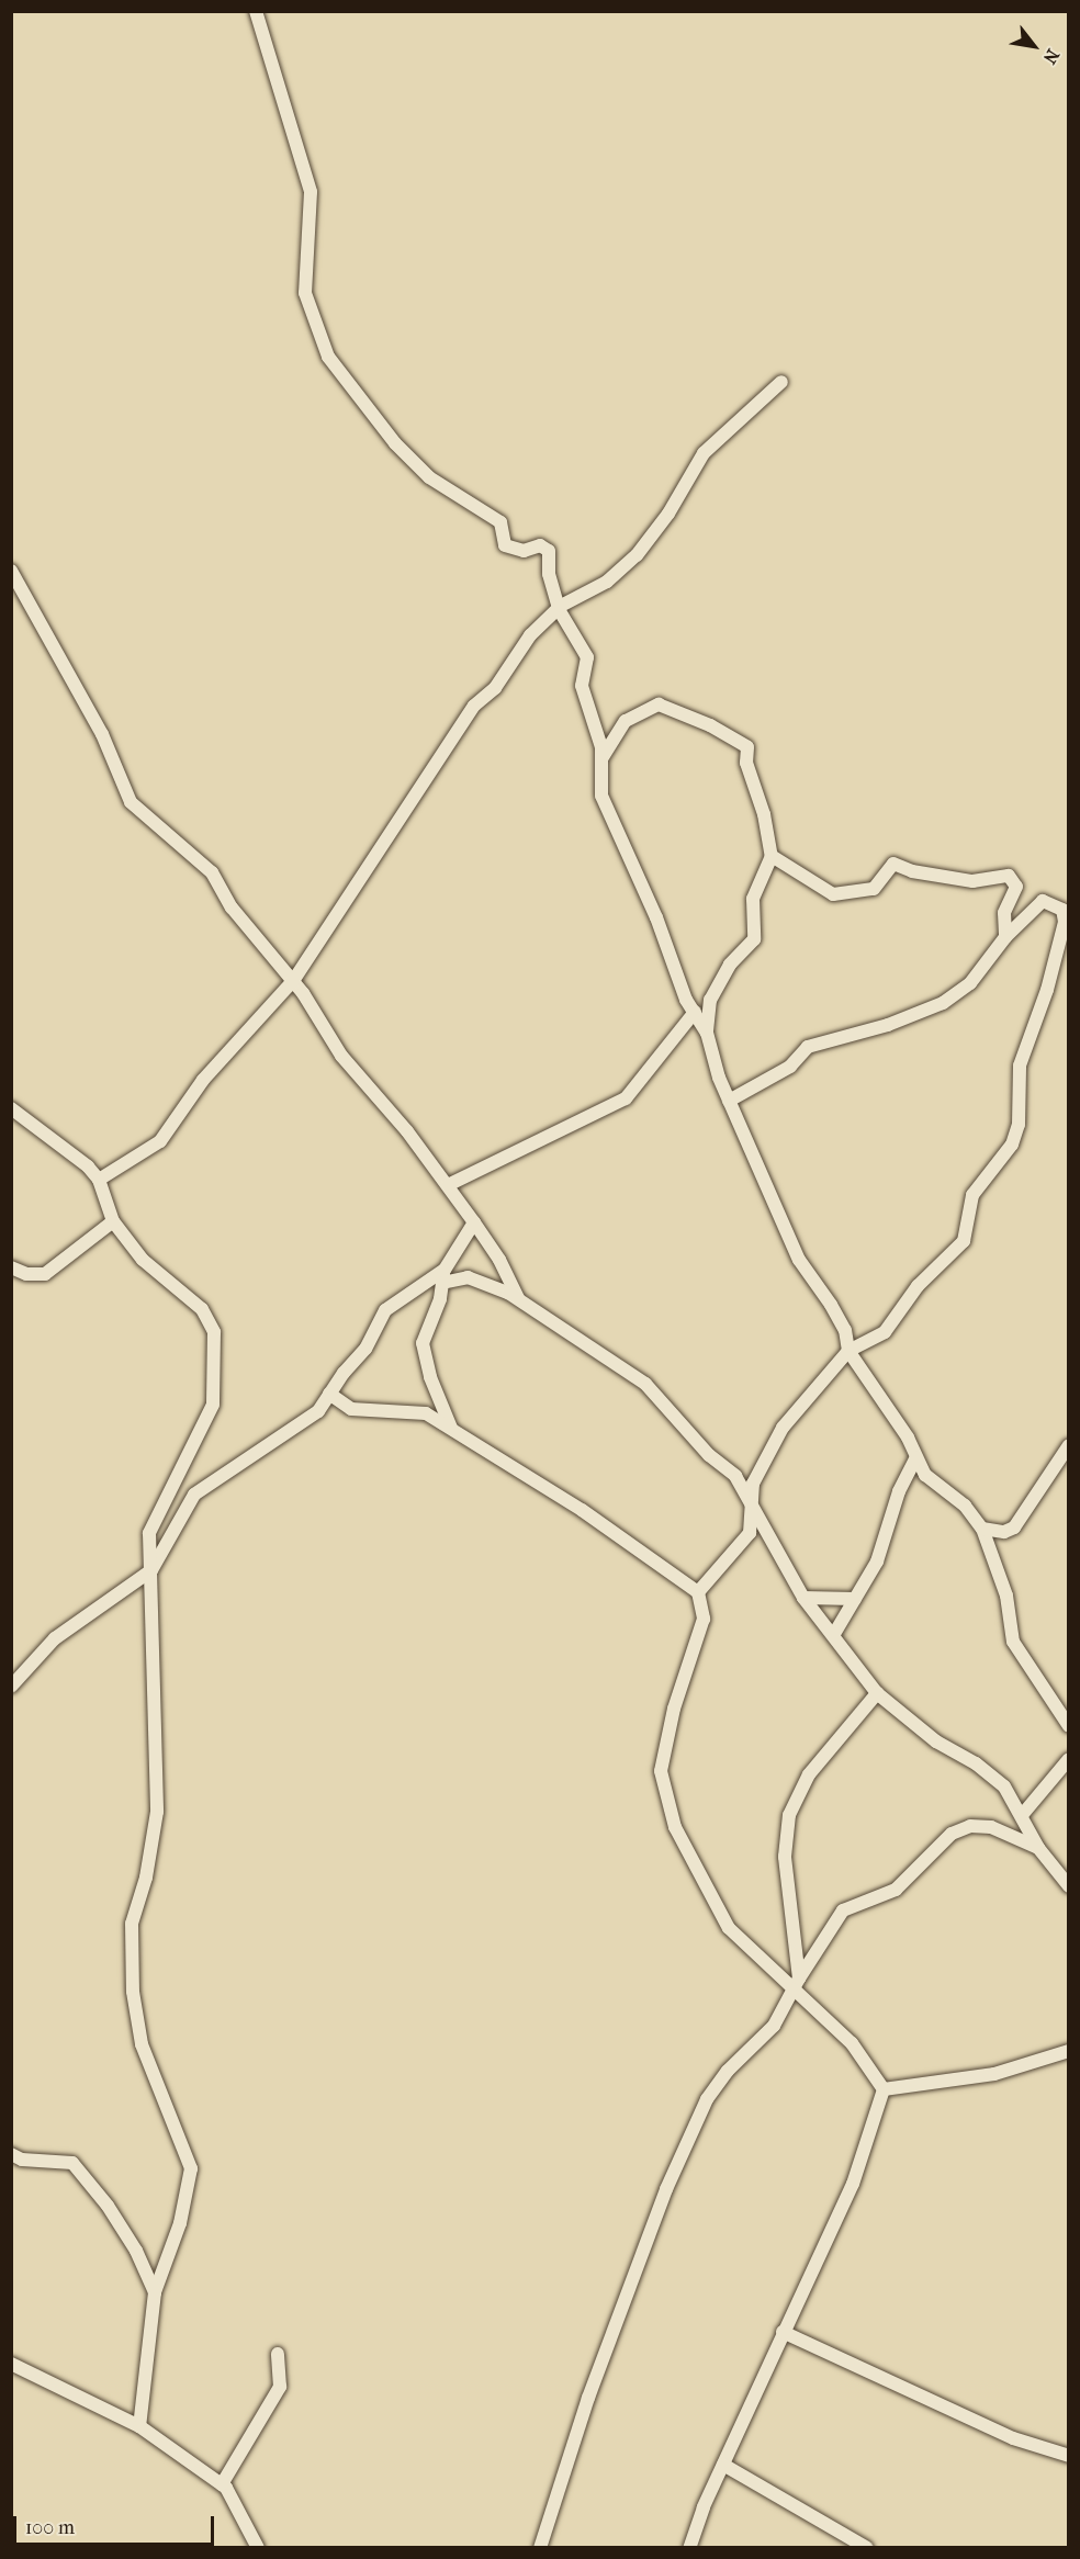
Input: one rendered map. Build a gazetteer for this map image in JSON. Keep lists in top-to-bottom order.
{
  "scale_bar": "100 m",
  "north": "bottom right"
}
